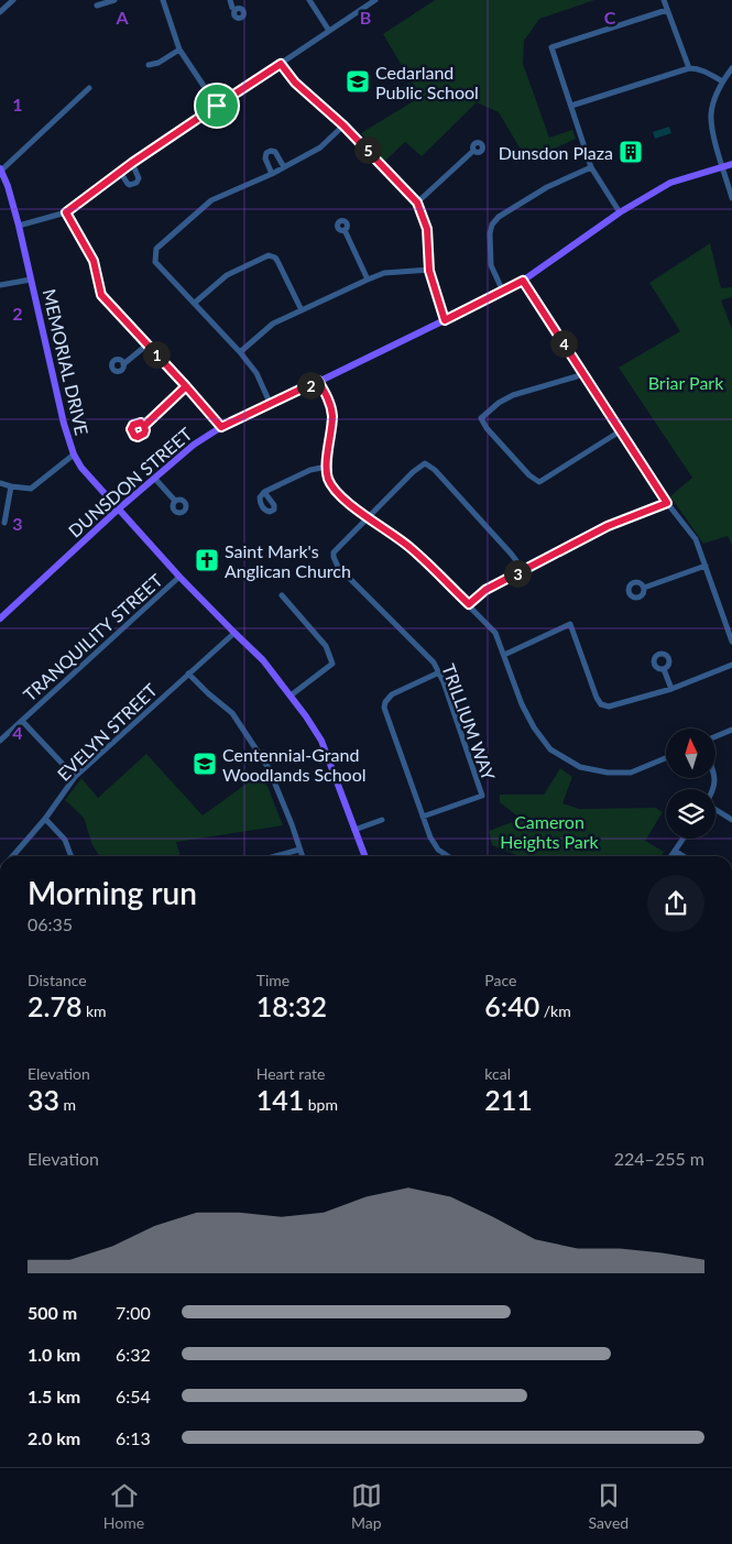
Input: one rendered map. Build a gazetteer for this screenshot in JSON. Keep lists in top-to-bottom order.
{
  "streets": {
    "main road": ["MEMORIAL DRIVE", "DUNSDON STREET"],
    "street": ["TRANQUILITY STREET", "TRILLIUM WAY", "EVELYN STREET"]
  },
  "crossings": [
    ["MEMORIAL DRIVE", "DUNSDON STREET"],
    ["MEMORIAL DRIVE", "TRANQUILITY STREET"],
    ["MEMORIAL DRIVE", "EVELYN STREET"]
  ],
  "parks": ["Briar Park", "Cameron Heights Park"],
  "places": {
    "school or university": ["Cedarland Public School", "Centennial-Grand Woodlands School"],
    "building": ["Dunsdon Plaza"],
    "church": ["Saint Mark's Anglican Church"]
  },
  "north": "top",
  "page": {
    "pins": [
      "5",
      "4",
      "1",
      "2",
      "3"
    ],
    "heading": ["Morning run", "06:35"],
    "stats": [
      ["Distance", "2.78 km"],
      ["Time", "18:32"],
      ["Pace", "6:40 /km"],
      ["Elevation", "33 m"],
      ["Heart rate", "141 bpm"],
      ["kcal", "211"]
    ],
    "chart": ["Elevation", "224–255 m"],
    "list": [
      {
        "name": "500 m",
        "note": "7:00"
      },
      {
        "name": "1.0 km",
        "note": "6:32"
      },
      {
        "name": "1.5 km",
        "note": "6:54"
      },
      {
        "name": "2.0 km",
        "note": "6:13"
      }
    ],
    "tabs": ["Home", "Map", "Saved"]
  },
  "grid": {
    "columns": ["A", "B", "C"],
    "rows": [
      "1",
      "2",
      "3",
      "4"
    ]
  }
}
